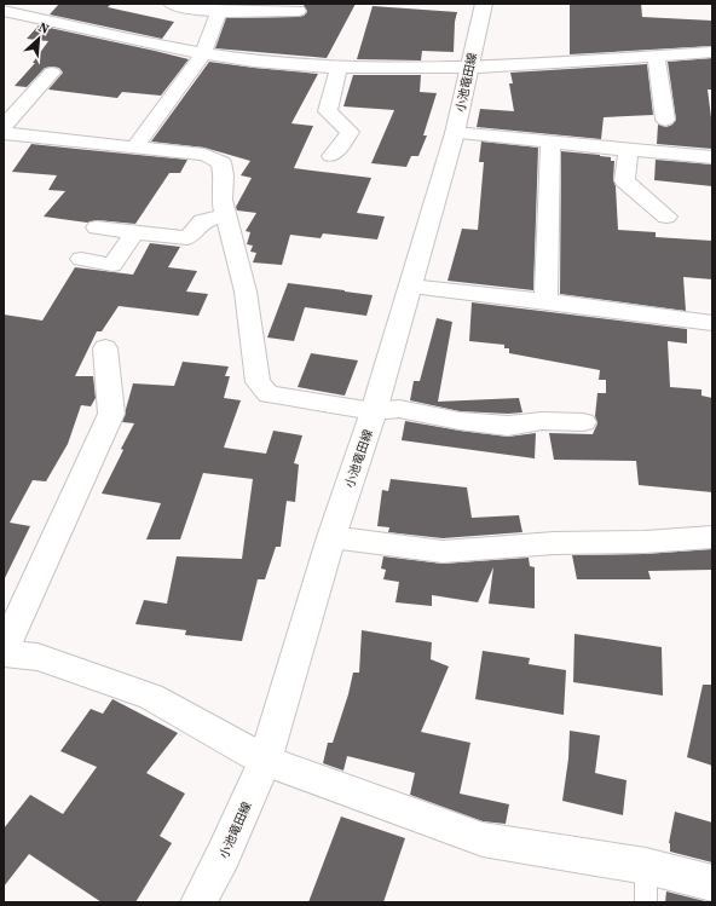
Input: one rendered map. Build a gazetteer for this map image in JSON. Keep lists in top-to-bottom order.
{
  "streets": {
    "street": ["小池竜田線"]
  },
  "north": "top right"
}
